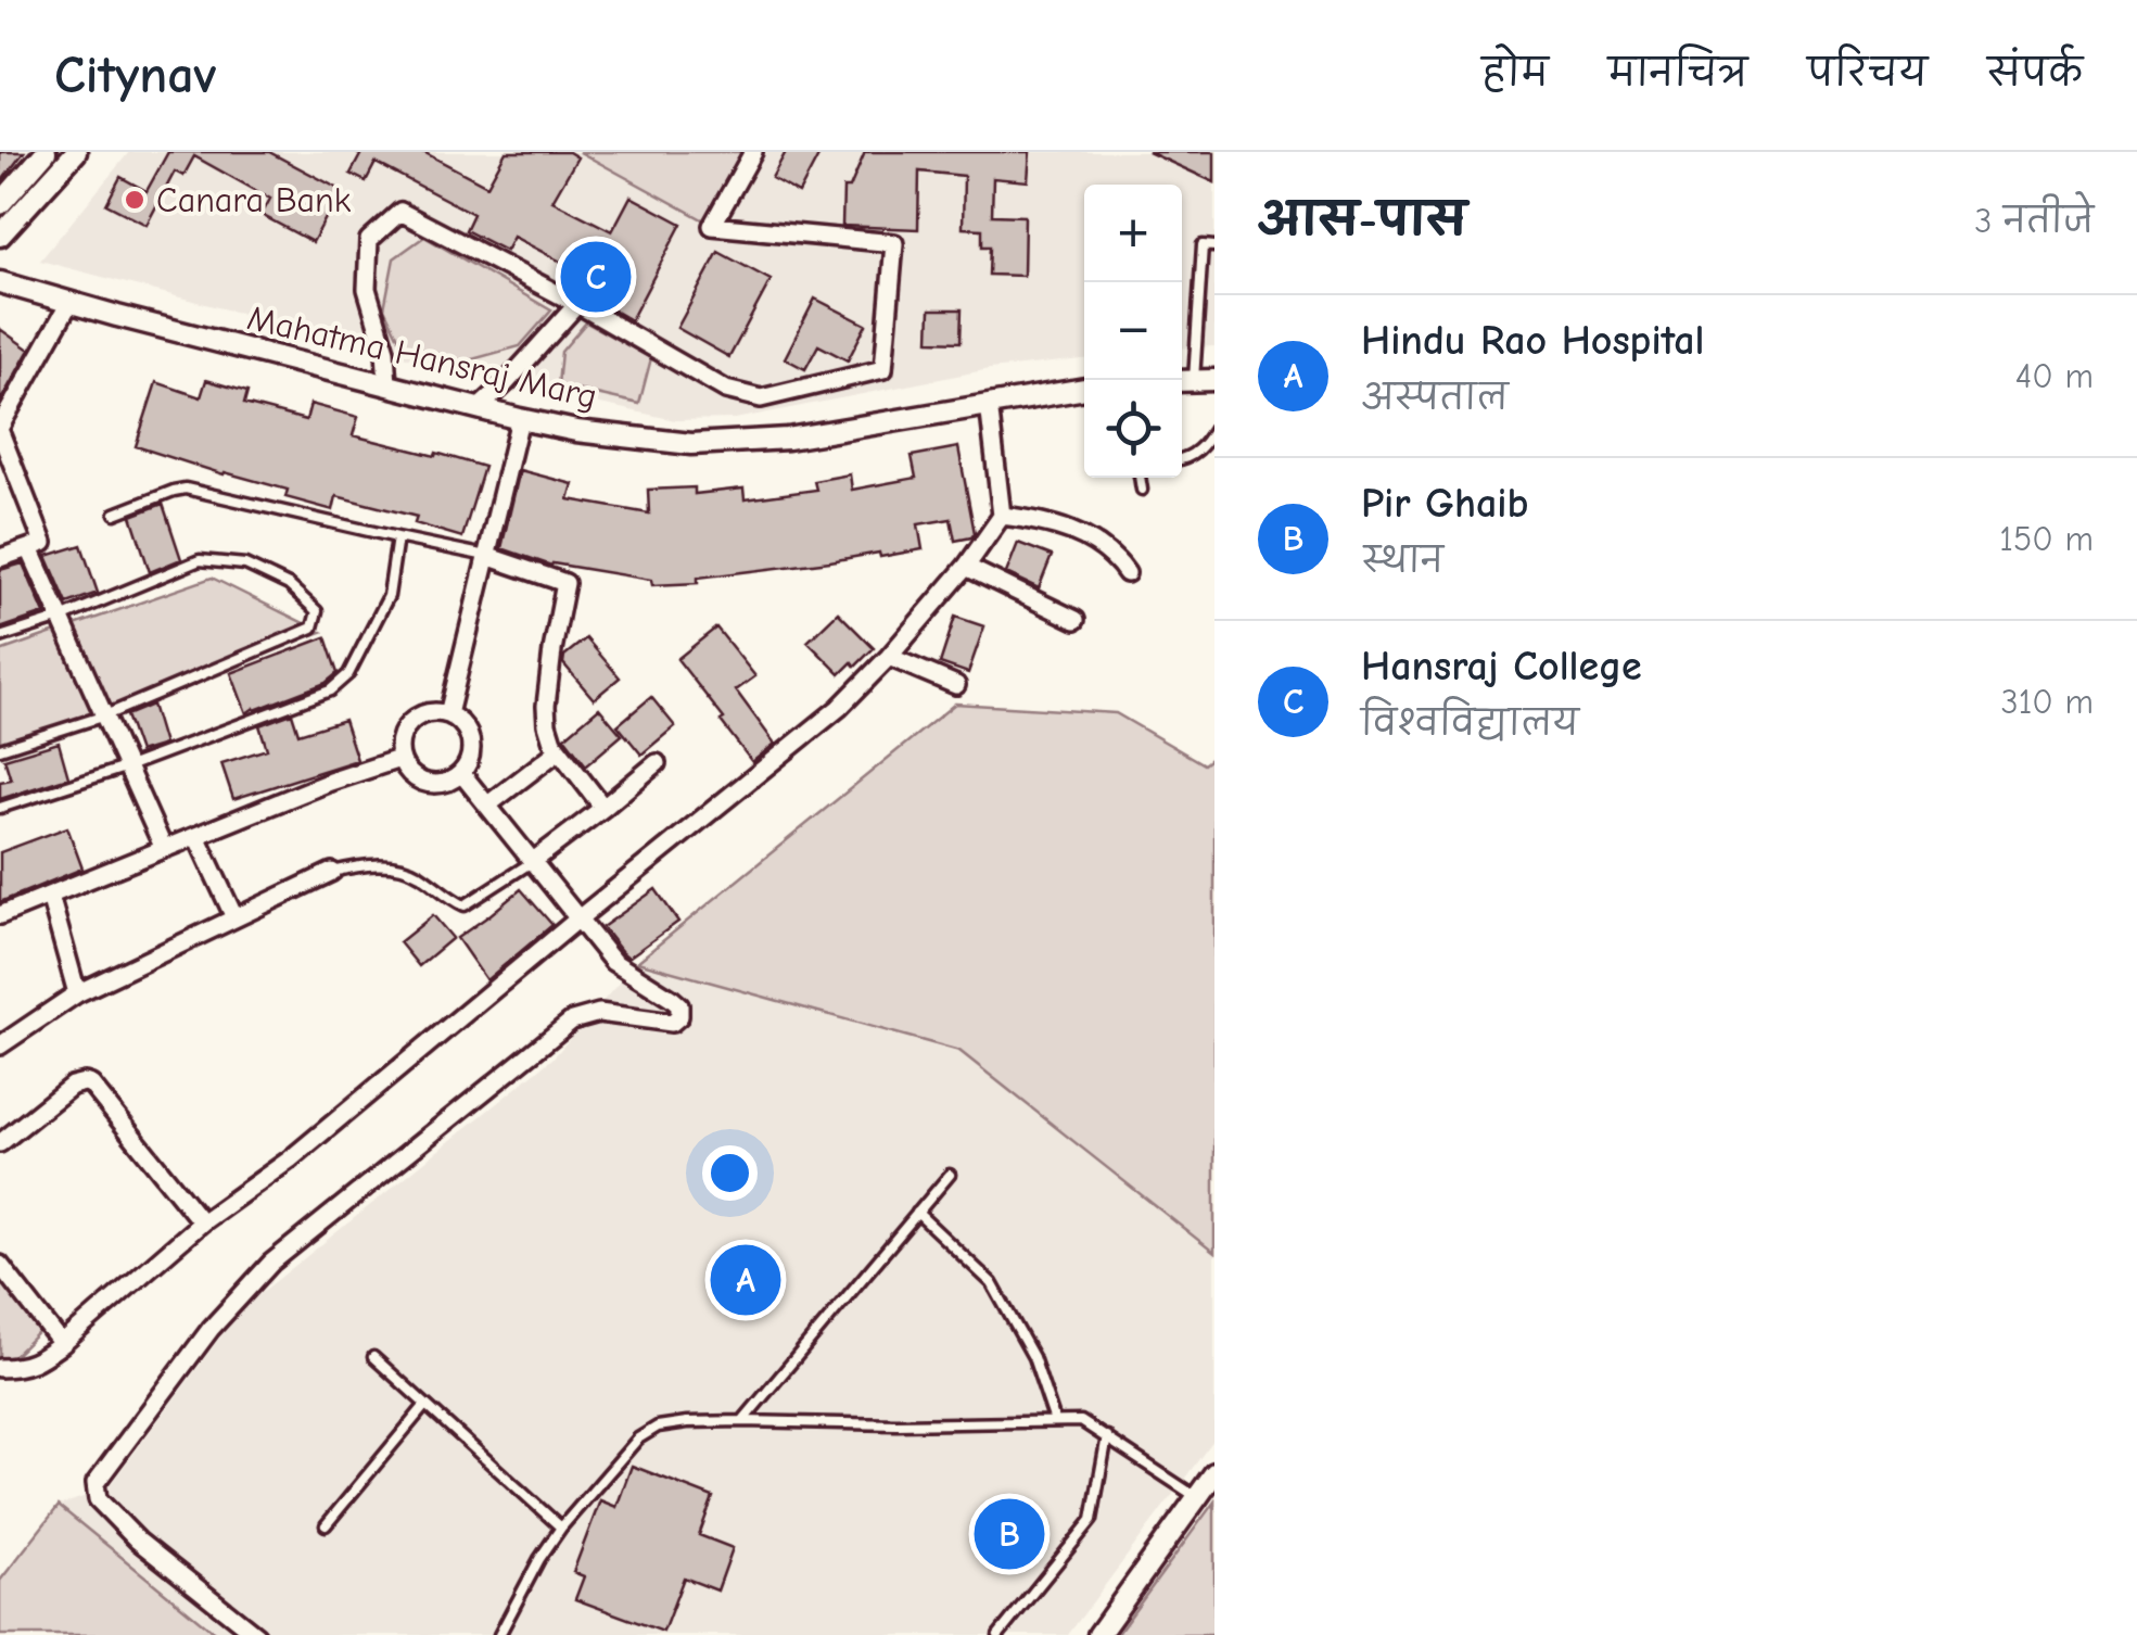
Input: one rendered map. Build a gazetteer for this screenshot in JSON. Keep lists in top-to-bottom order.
{
  "streets": {
    "street": ["Mahatma Hansraj Marg"]
  },
  "places": ["Canara Bank"],
  "page": {
    "header": "Citynav",
    "nav": [
      "होम",
      "मानचित्र",
      "परिचय",
      "संपर्क"
    ],
    "heading": ["आस-पास", "3 नतीजे"],
    "map_buttons": ["+", "−"],
    "pins": ["C", "A", "B"],
    "list": [
      {
        "mark": "A",
        "name": "Hindu Rao Hospital",
        "note": "अस्पताल",
        "value": "40 m"
      },
      {
        "mark": "B",
        "name": "Pir Ghaib",
        "note": "स्थान",
        "value": "150 m"
      },
      {
        "mark": "C",
        "name": "Hansraj College",
        "note": "विश्वविद्यालय",
        "value": "310 m"
      }
    ]
  }
}
